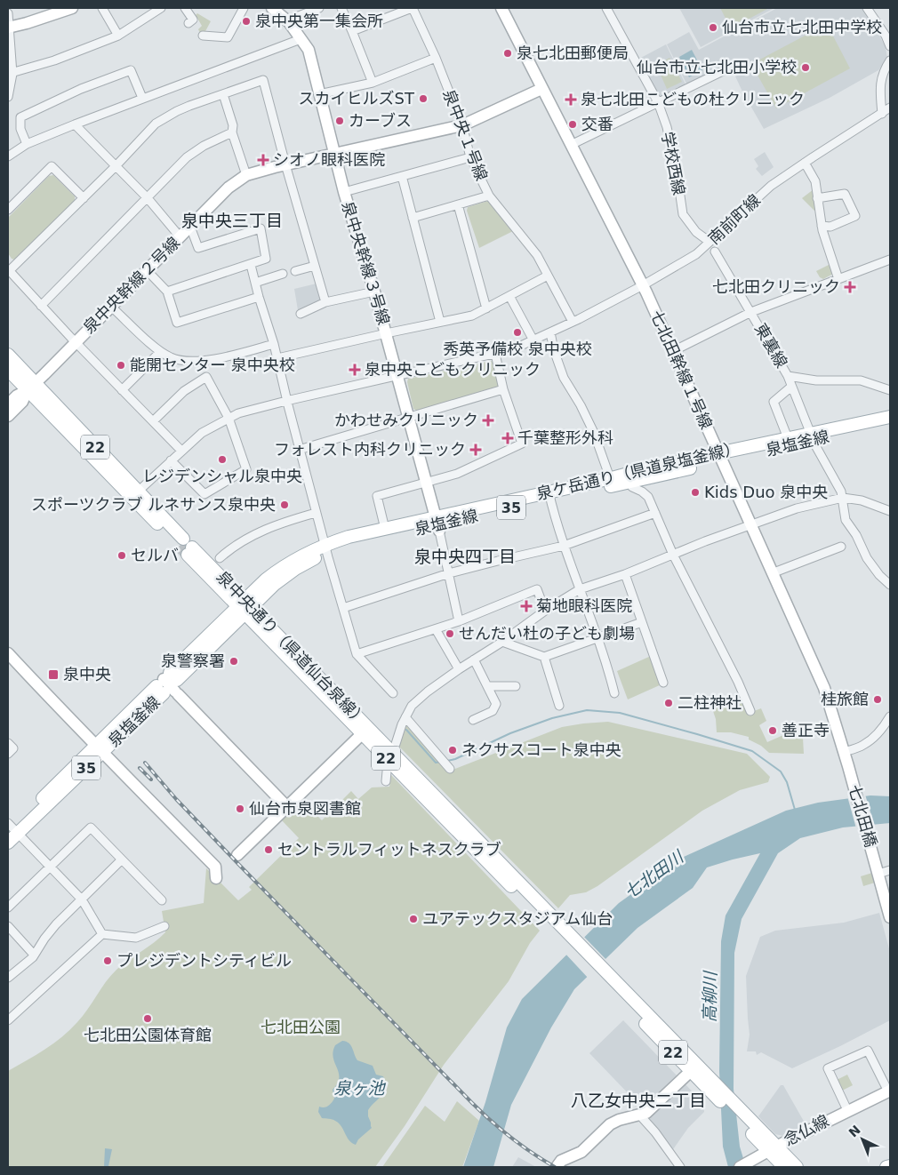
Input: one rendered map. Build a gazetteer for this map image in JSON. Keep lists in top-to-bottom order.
{
  "streets": {
    "main road": [
      "泉塩釜線",
      "22",
      "泉ケ岳通り（県道泉塩釜線）",
      "35",
      "泉中央通り（県道仙台泉線）"
    ],
    "street": [
      "泉中央１号線",
      "学校西線",
      "南前町線",
      "泉中央幹線３号線",
      "泉中央幹線２号線",
      "東裏線",
      "七北田幹線１号線",
      "七北田橋",
      "念仏線"
    ]
  },
  "crossings": [
    ["泉中央１号線", "南前町線"],
    ["泉中央１号線", "泉中央幹線２号線"],
    ["学校西線", "南前町線"],
    ["南前町線", "泉中央幹線３号線"],
    ["南前町線", "七北田幹線１号線"],
    ["南前町線", "泉中央通り（県道仙台泉線）"],
    ["泉中央幹線３号線", "泉中央幹線２号線"],
    ["泉中央幹線３号線", "泉塩釜線"],
    ["泉中央幹線３号線", "35"],
    ["泉中央幹線２号線", "七北田幹線１号線"],
    ["泉中央幹線２号線", "泉中央通り（県道仙台泉線）"],
    ["東裏線", "泉塩釜線"],
    ["東裏線", "泉ケ岳通り（県道泉塩釜線）"],
    ["七北田幹線１号線", "泉塩釜線"],
    ["七北田幹線１号線", "泉ケ岳通り（県道泉塩釜線）"],
    ["七北田幹線１号線", "七北田橋"],
    ["泉塩釜線", "泉ケ岳通り（県道泉塩釜線）"],
    ["泉塩釜線", "35"],
    ["泉塩釜線", "泉中央通り（県道仙台泉線）"],
    ["22", "泉中央通り（県道仙台泉線）"],
    ["22", "念仏線"]
  ],
  "districts": ["泉中央三丁目", "泉中央四丁目", "八乙女中央二丁目"],
  "water": ["七北田川", "高柳川", "泉ヶ池"],
  "parks": ["七北田公園"],
  "places": {
    "other": [
      "泉中央第一集会所",
      "仙台市立七北田中学校",
      "泉七北田郵便局",
      "仙台市立七北田小学校",
      "スカイヒルズST",
      "カーブス",
      "交番",
      "秀英予備校 泉中央校",
      "能開センター 泉中央校",
      "レジデンシャル泉中央",
      "Kids Duo 泉中央",
      "スポーツクラブ ルネサンス泉中央",
      "セルバ",
      "せんだい杜の子ども劇場",
      "泉警察署",
      "桂旅館",
      "二柱神社",
      "善正寺",
      "ネクサスコート泉中央",
      "仙台市泉図書館",
      "セントラルフィットネスクラブ",
      "ユアテックスタジアム仙台",
      "プレジデントシティビル",
      "七北田公園体育館"
    ],
    "health": [
      "泉七北田こどもの杜クリニック",
      "シオノ眼科医院",
      "七北田クリニック",
      "泉中央こどもクリニック",
      "かわせみクリニック",
      "千葉整形外科",
      "フォレスト内科クリニック",
      "菊地眼科医院"
    ],
    "transit": ["泉中央"]
  },
  "north": "top left"
}
